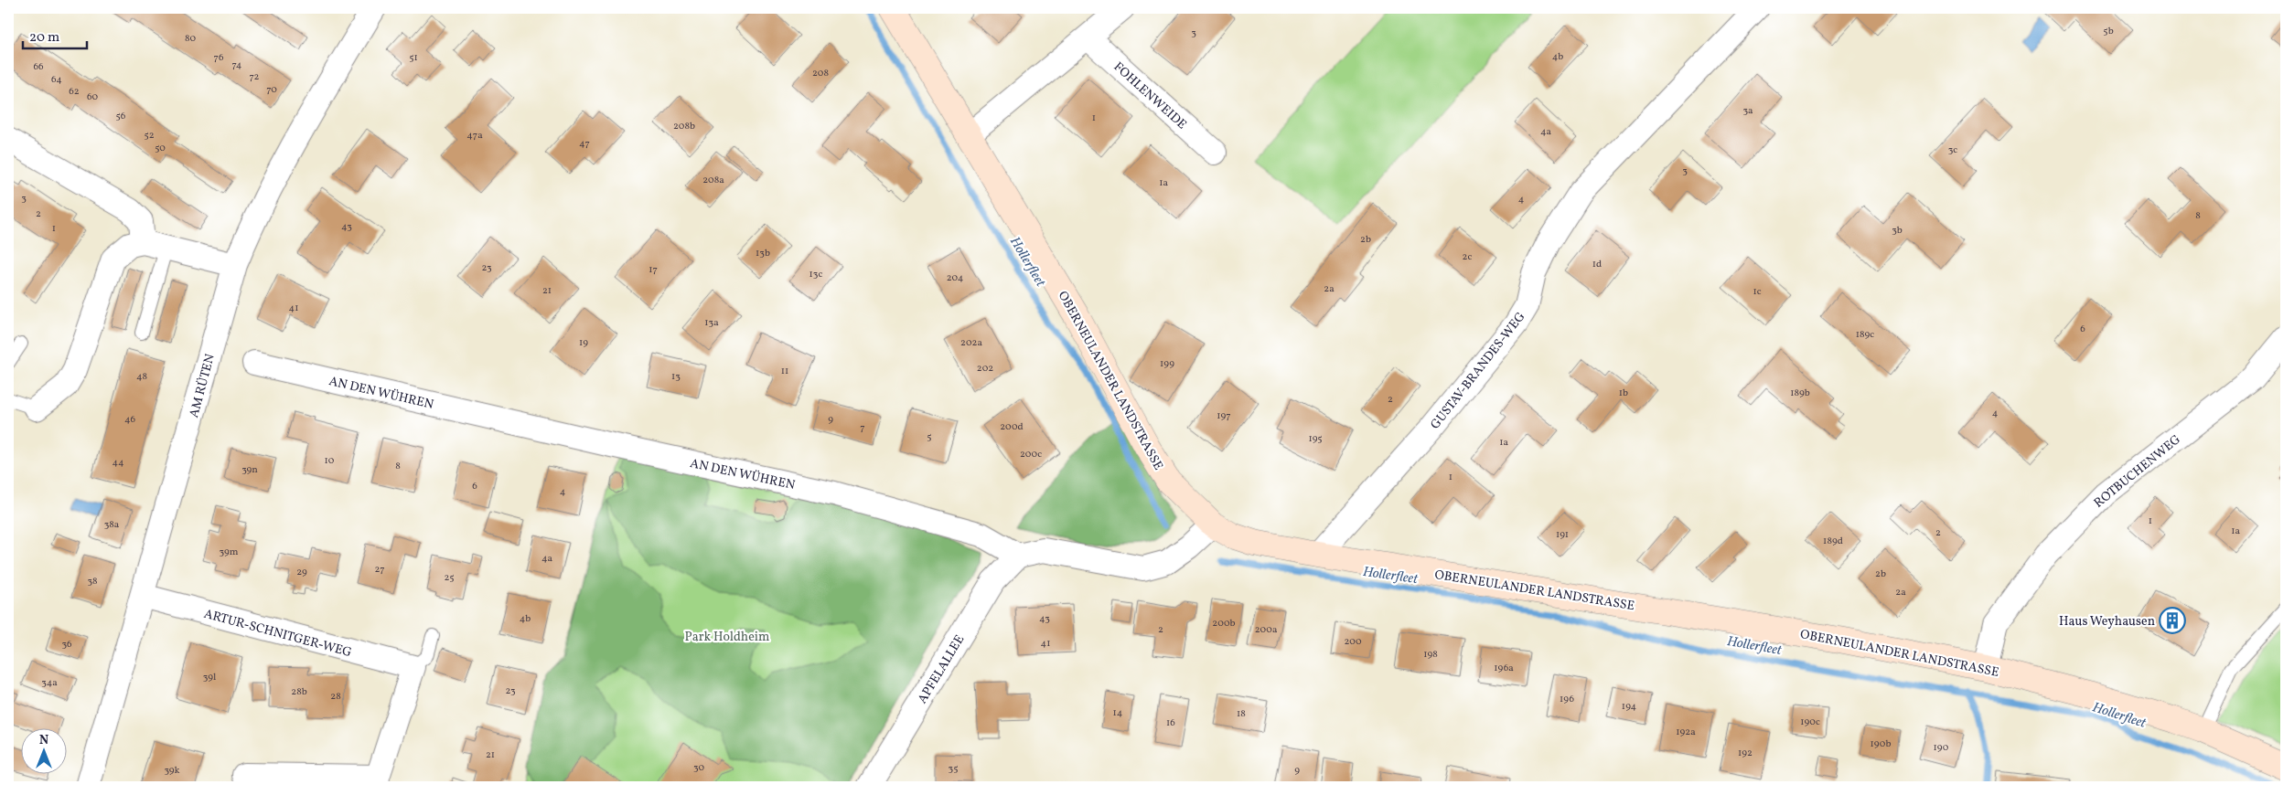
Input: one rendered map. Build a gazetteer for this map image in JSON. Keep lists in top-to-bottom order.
{
  "streets": {
    "street": [
      "FOHLENWEIDE",
      "GUSTAV-BRANDES-WEG",
      "OBERNEULANDER LANDSTRASSE",
      "AM RÜTEN",
      "AN DEN WÜHREN",
      "ROTBUCHENWEG",
      "ARTUR-SCHNITGER-WEG",
      "APFELALLEE"
    ]
  },
  "crossings": [
    ["GUSTAV-BRANDES-WEG", "OBERNEULANDER LANDSTRASSE"],
    ["OBERNEULANDER LANDSTRASSE", "ROTBUCHENWEG"],
    ["AM RÜTEN", "ARTUR-SCHNITGER-WEG"],
    ["AN DEN WÜHREN", "APFELALLEE"]
  ],
  "water": ["Hollerfleet"],
  "parks": ["Park Holdheim"],
  "places": {
    "building": ["Haus Weyhausen"]
  },
  "house_numbers": [
    "5b",
    "3",
    "80",
    "4b",
    "76",
    "51",
    "74",
    "66",
    "208",
    "72",
    "64",
    "70",
    "62",
    "60",
    "3a",
    "56",
    "1",
    "208b",
    "4a",
    "52",
    "47a",
    "47",
    "50",
    "3c",
    "3",
    "208a",
    "1a",
    "3",
    "4",
    "2",
    "8",
    "43",
    "1",
    "3b",
    "2b",
    "13b",
    "2c",
    "1d",
    "23",
    "17",
    "13c",
    "204",
    "2a",
    "21",
    "1c",
    "41",
    "13a",
    "6",
    "189c",
    "19",
    "202a",
    "199",
    "202",
    "11",
    "48",
    "13",
    "1b",
    "189b",
    "2",
    "4",
    "197",
    "46",
    "9",
    "200d",
    "7",
    "5",
    "195",
    "1a",
    "200c",
    "10",
    "44",
    "8",
    "39n",
    "1",
    "6",
    "4",
    "1",
    "38a",
    "1a",
    "2",
    "191",
    "189d",
    "39m",
    "4a",
    "27",
    "29",
    "2b",
    "25",
    "38",
    "2a",
    "4b",
    "43",
    "200b",
    "2",
    "200a",
    "200",
    "41",
    "36",
    "198",
    "196a",
    "39l",
    "34a",
    "23",
    "28b",
    "28",
    "196",
    "194",
    "14",
    "18",
    "190c",
    "16",
    "192a",
    "190b",
    "190",
    "192",
    "21",
    "30",
    "35",
    "39k",
    "9"
  ],
  "scale_bar": "20 m",
  "north": "top"
}
